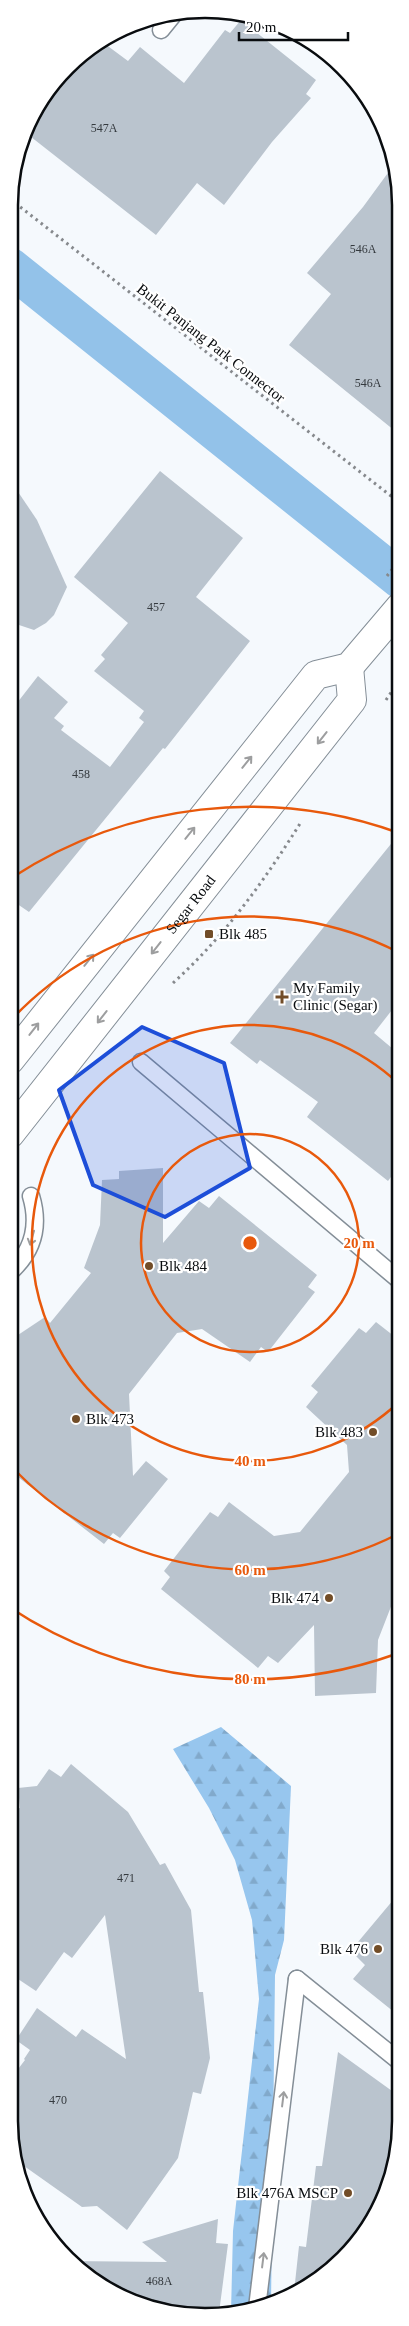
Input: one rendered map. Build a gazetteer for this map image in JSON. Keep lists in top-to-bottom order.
{
  "streets": {
    "street": ["Segar Road"],
    "path": ["Bukit Panjang Park Connector"]
  },
  "places": {
    "transit": ["Blk 485"],
    "health": ["My Family Clinic (Segar)"],
    "other": [
      "Blk 484",
      "Blk 473",
      "Blk 483",
      "Blk 474",
      "Blk 476",
      "Blk 476A MSCP"
    ]
  },
  "house_numbers": [
    "547A",
    "546A",
    "546A",
    "457",
    "458",
    "471",
    "470",
    "468A"
  ],
  "scale_bar": "20 m",
  "rings": [
    "20 m",
    "40 m",
    "60 m",
    "80 m"
  ]
}
